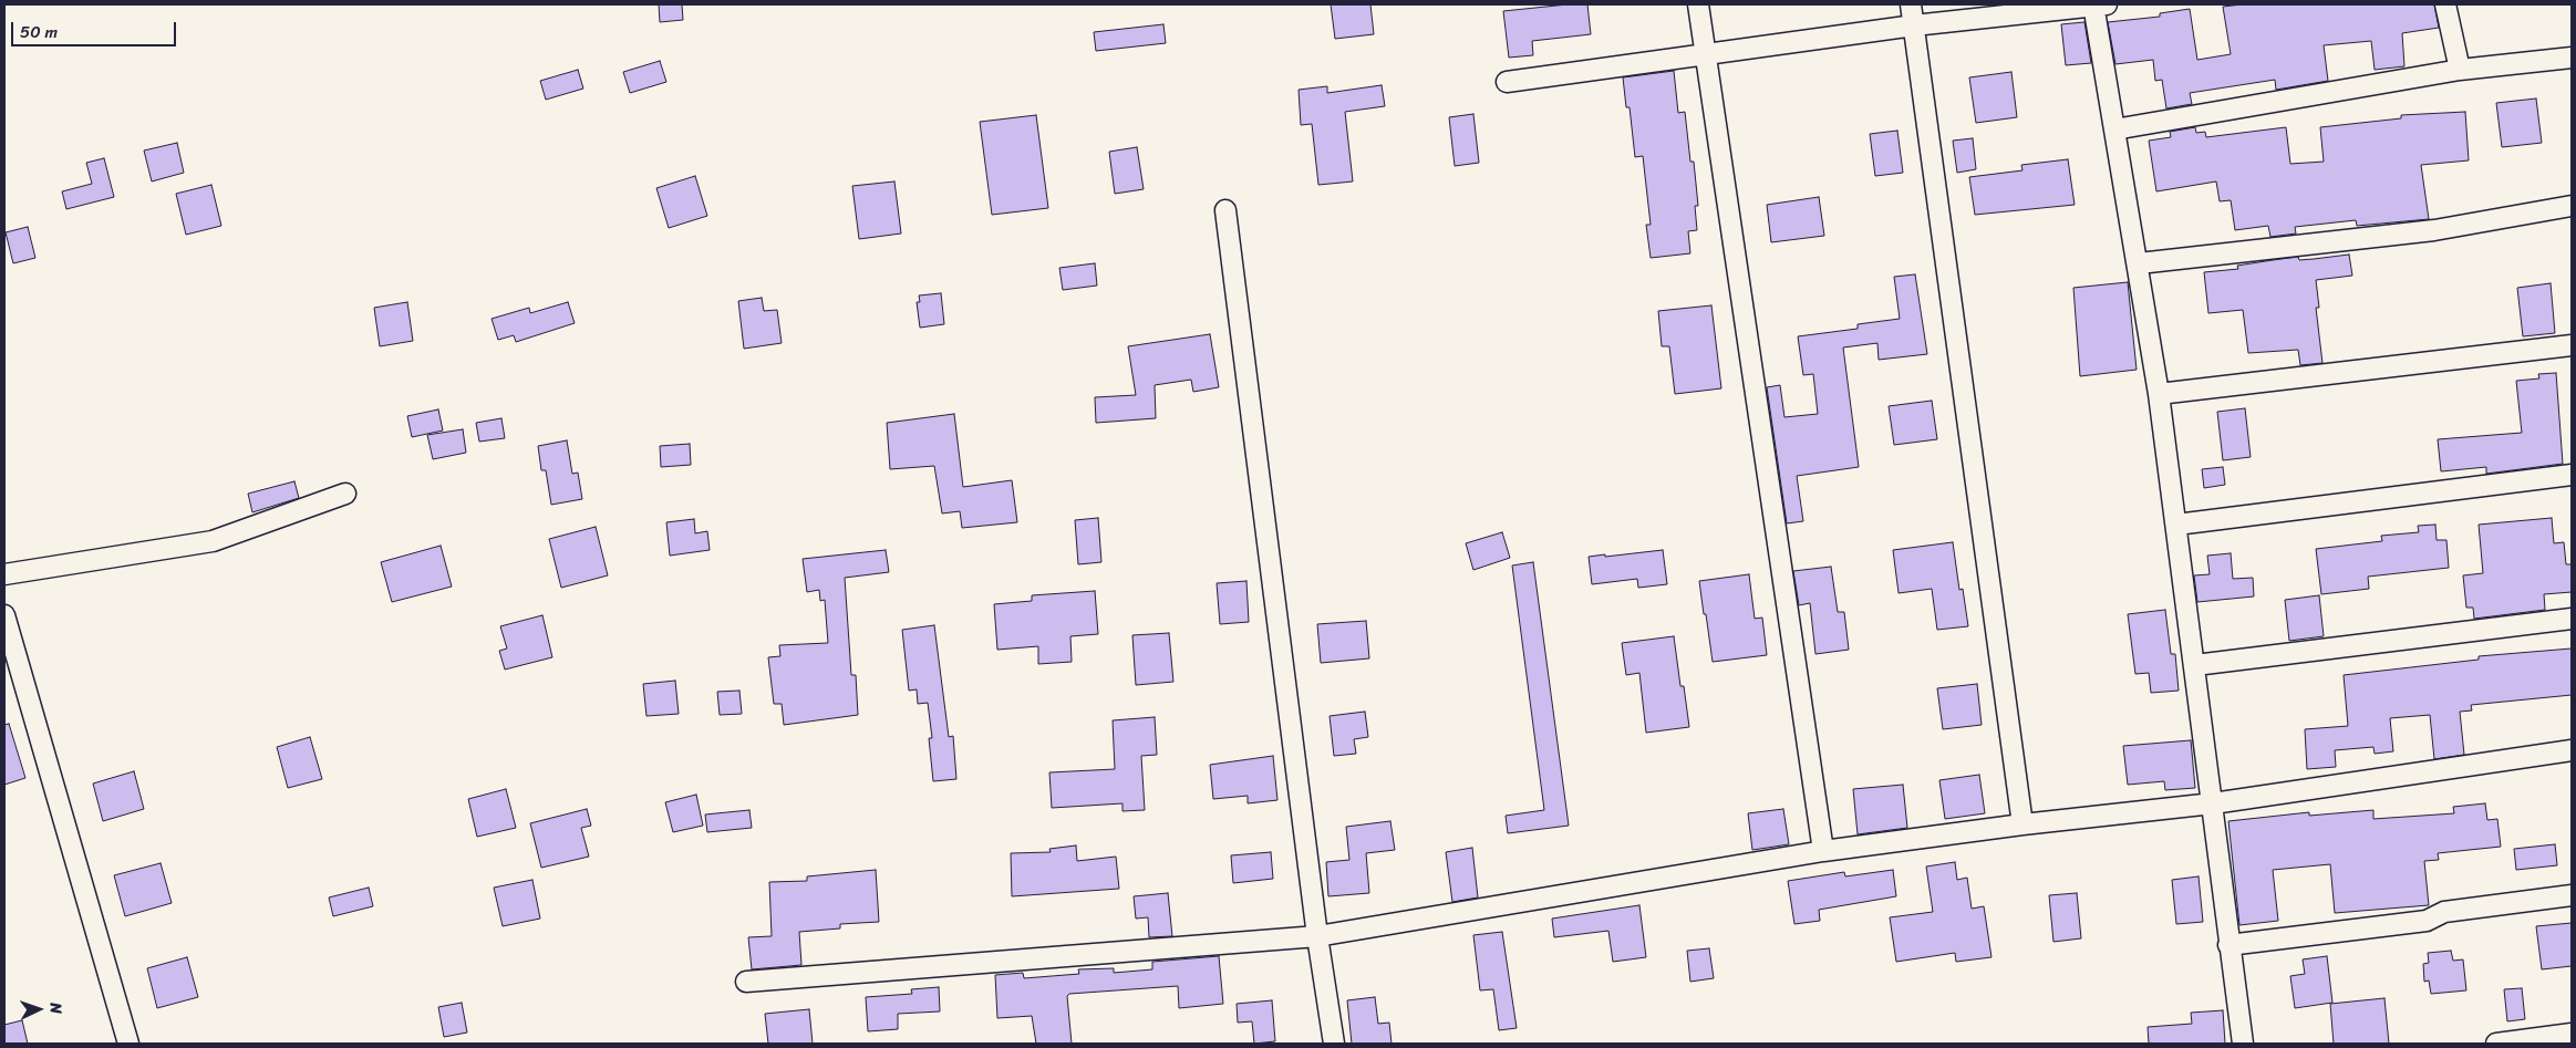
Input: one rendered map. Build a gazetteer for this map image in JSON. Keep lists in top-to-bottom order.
{
  "scale_bar": "50 m",
  "north": "right"
}
